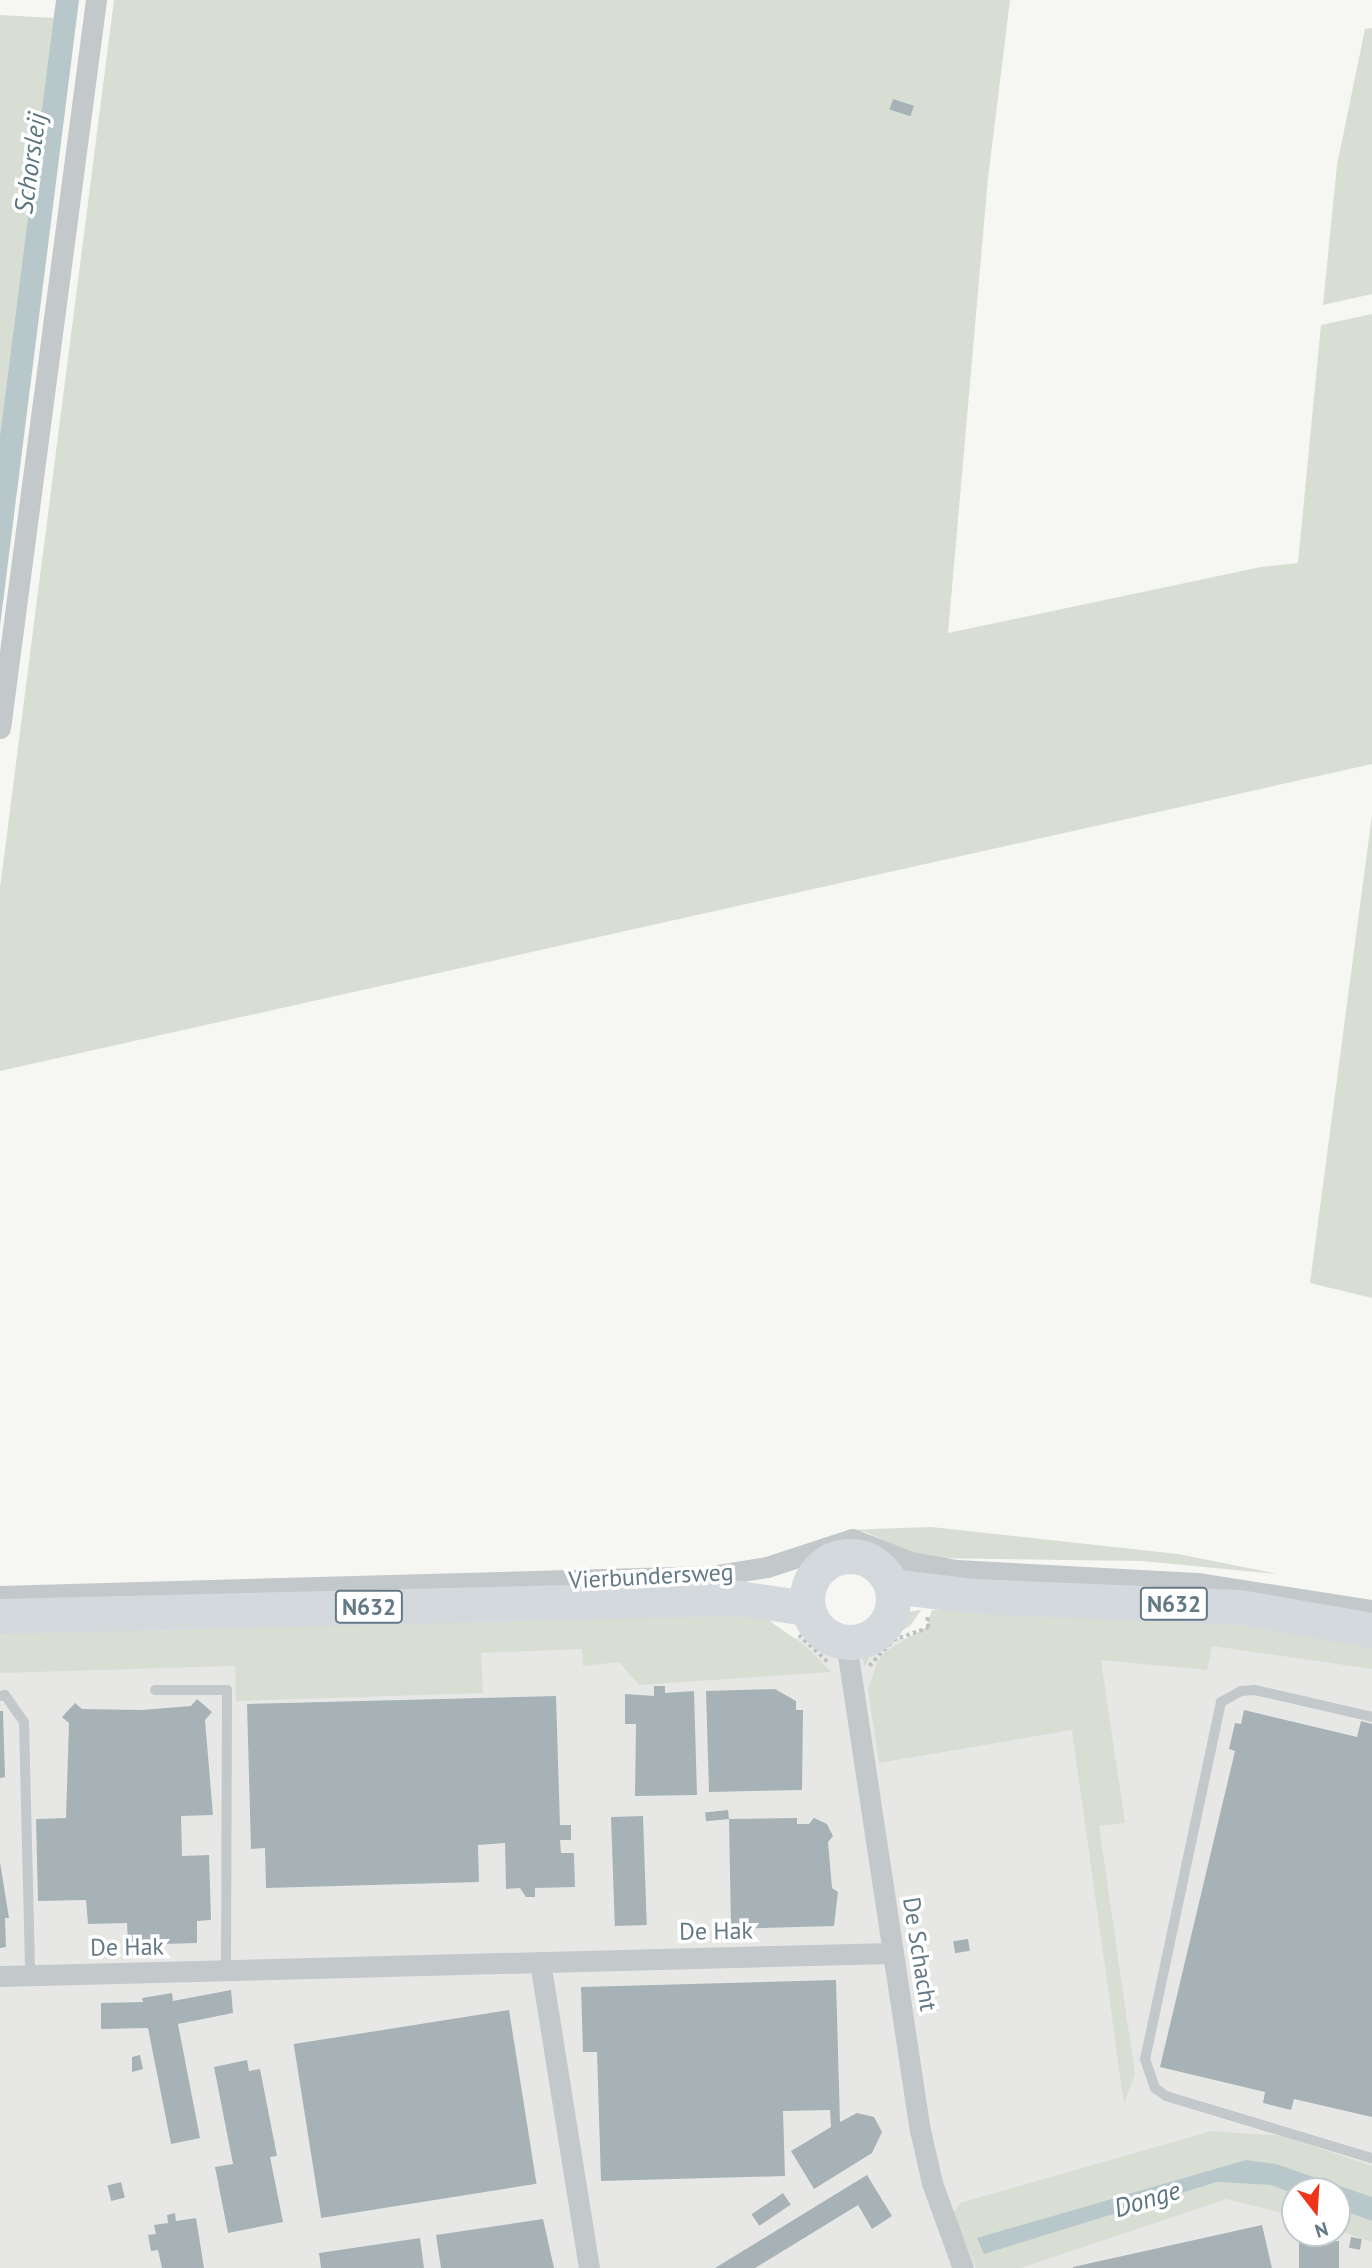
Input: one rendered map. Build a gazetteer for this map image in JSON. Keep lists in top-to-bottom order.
{
  "streets": {
    "main road": ["Vierbundersweg", "N632"],
    "street": ["De Hak", "De Schacht"]
  },
  "crossings": [
    ["Vierbundersweg", "N632"],
    ["Vierbundersweg", "De Schacht"],
    ["N632", "De Schacht"],
    ["De Hak", "De Schacht"]
  ],
  "water": ["Schorsleij", "Donge"],
  "north": "bottom"
}
